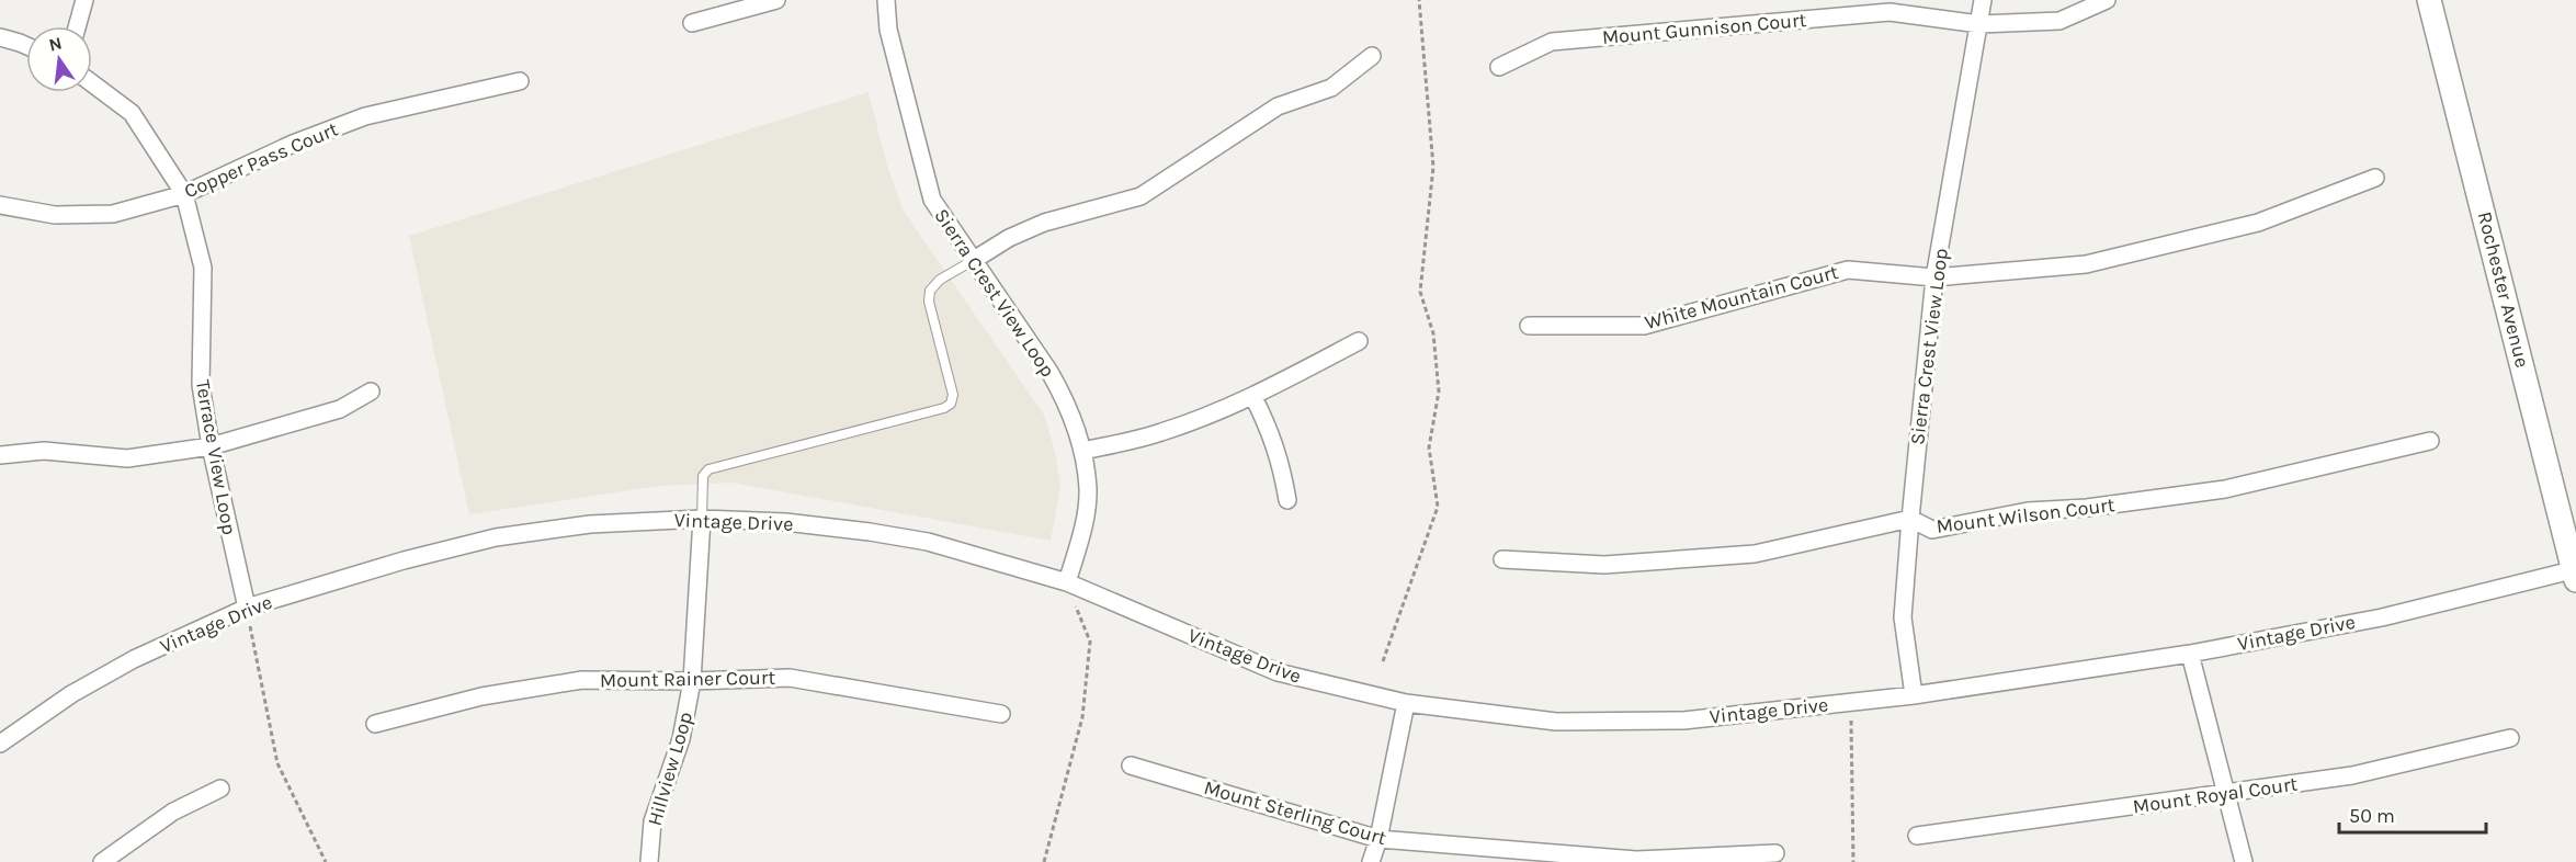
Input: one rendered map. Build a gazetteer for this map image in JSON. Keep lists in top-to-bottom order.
{
  "streets": {
    "street": [
      "Mount Gunnison Court",
      "Copper Pass Court",
      "Rochester Avenue",
      "Sierra Crest View Loop",
      "White Mountain Court",
      "Terrace View Loop",
      "Mount Wilson Court",
      "Vintage Drive",
      "Mount Rainer Court",
      "Hillview Loop",
      "Mount Royal Court",
      "Mount Sterling Court"
    ]
  },
  "crossings": [
    ["Mount Gunnison Court", "Sierra Crest View Loop"],
    ["Copper Pass Court", "Terrace View Loop"],
    ["Rochester Avenue", "Vintage Drive"],
    ["Sierra Crest View Loop", "White Mountain Court"],
    ["Sierra Crest View Loop", "Mount Wilson Court"],
    ["Sierra Crest View Loop", "Vintage Drive"],
    ["Terrace View Loop", "Vintage Drive"],
    ["Vintage Drive", "Hillview Loop"],
    ["Mount Rainer Court", "Hillview Loop"]
  ],
  "scale_bar": "50 m",
  "north": "top"
}
